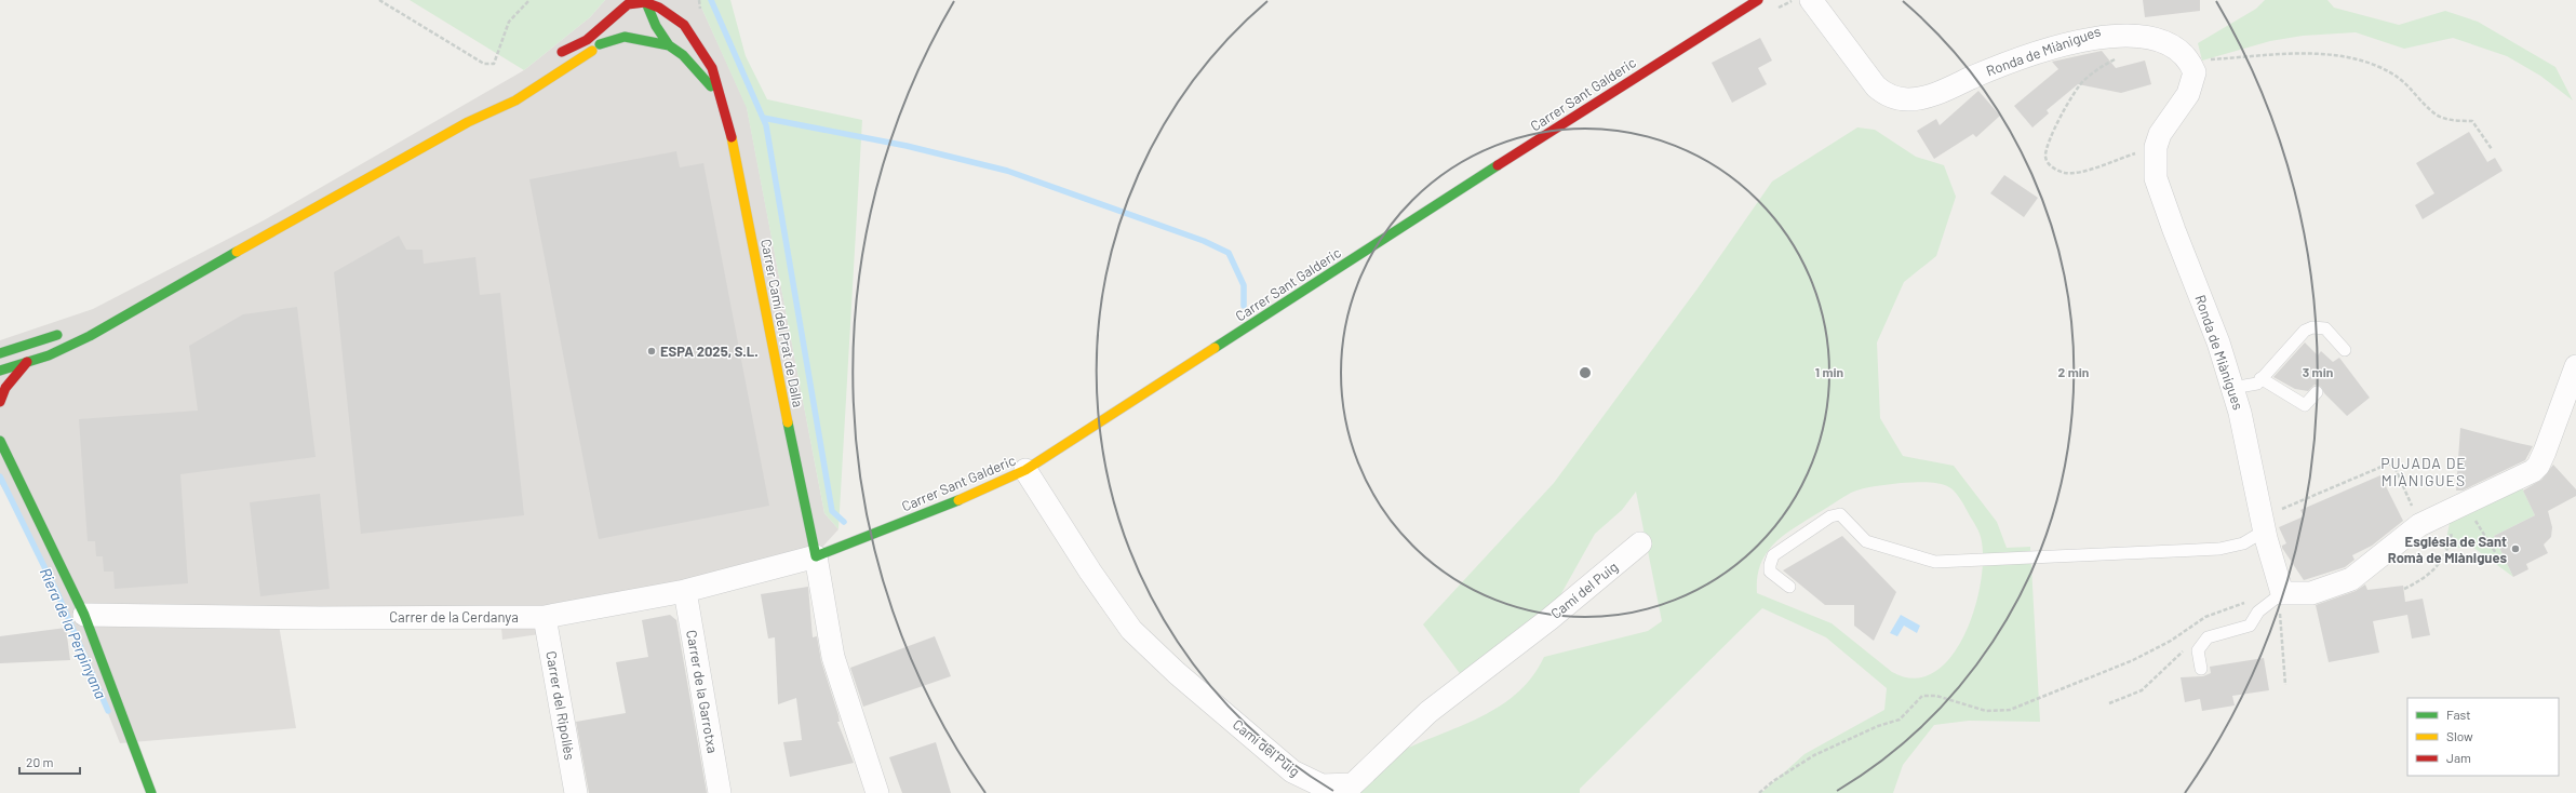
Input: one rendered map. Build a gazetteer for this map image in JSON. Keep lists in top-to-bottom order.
{
  "streets": {
    "street": [
      "Ronda de Miànigues",
      "Carrer Sant Galderic",
      "Carrer Camí del Prat de Dalla",
      "Camí del Puig",
      "Carrer de la Cerdanya",
      "Carrer de la Garrotxa",
      "Carrer del Ripollès"
    ]
  },
  "crossings": [
    ["Carrer Sant Galderic", "Carrer Camí del Prat de Dalla"],
    ["Carrer Sant Galderic", "Camí del Puig"],
    ["Carrer Sant Galderic", "Carrer de la Cerdanya"],
    ["Carrer Camí del Prat de Dalla", "Carrer de la Cerdanya"],
    ["Carrer de la Cerdanya", "Carrer de la Garrotxa"],
    ["Carrer de la Cerdanya", "Carrer del Ripollès"]
  ],
  "districts": ["PUJADA DE MIÀNIGUES"],
  "water": ["Riera de la Perpinyana"],
  "places": ["ESPA 2025, S.L.", "Església de Sant Romà de Miànigues"],
  "legend": ["Fast", "Slow", "Jam"],
  "scale_bar": "20 m",
  "rings": ["1 min", "2 min", "3 min"]
}
